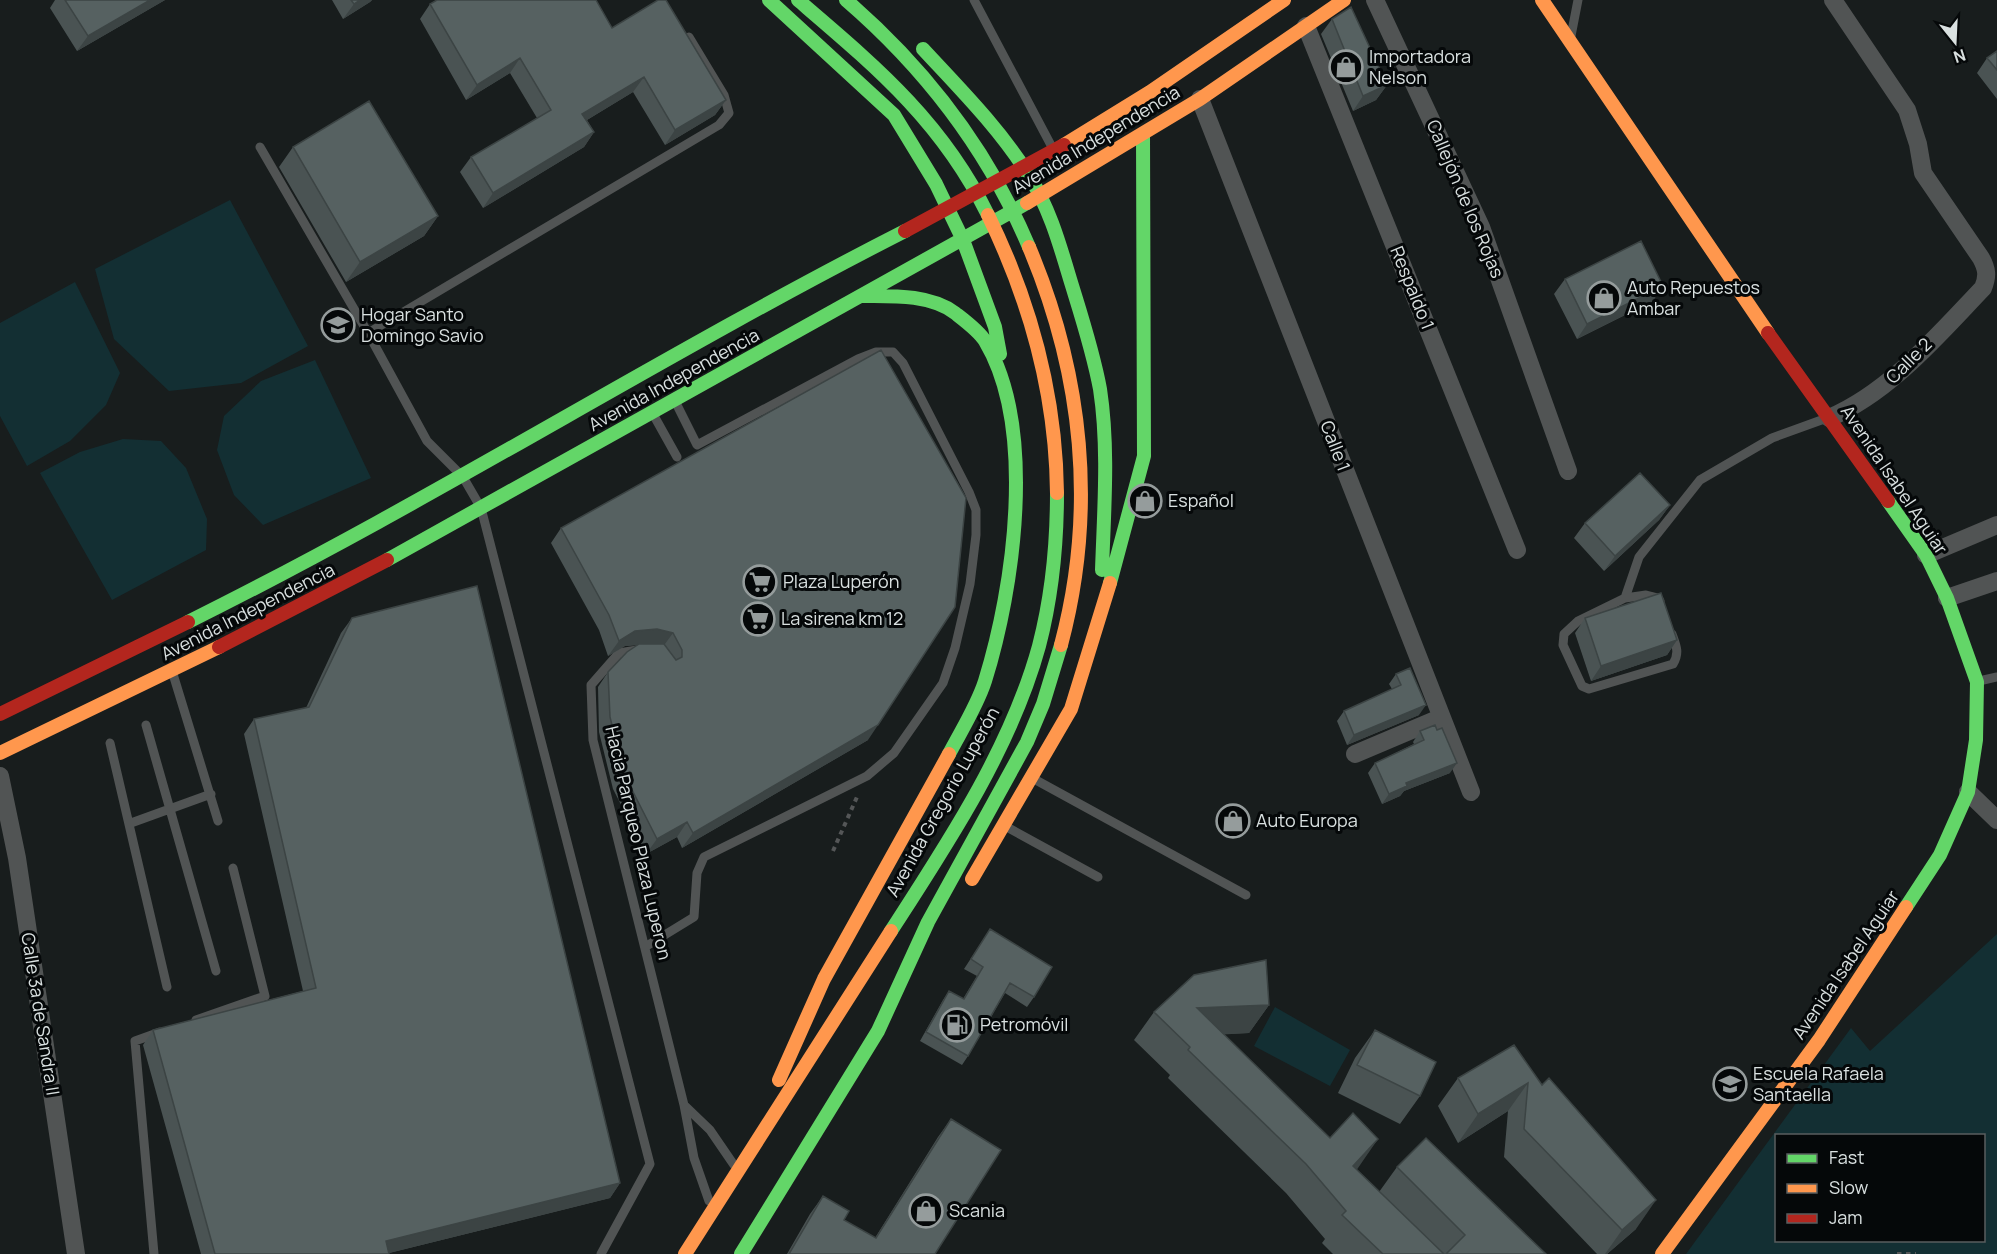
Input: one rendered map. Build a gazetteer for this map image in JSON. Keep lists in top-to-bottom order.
{
  "streets": {
    "main road": ["Avenida Independencia", "Avenida Isabel Aguiar", "Avenida Gregorio Luperón"],
    "street": [
      "Callejón de los Rojas",
      "Respaldo 1",
      "Calle 2",
      "Calle 1",
      "Calle 3a de Sandra II"
    ],
    "lane": ["Hacia Parqueo Plaza Luperon"]
  },
  "crossings": [
    ["Avenida Independencia", "Respaldo 1"],
    ["Avenida Independencia", "Calle 1"],
    ["Calle 2", "Avenida Isabel Aguiar"],
    ["Avenida Gregorio Luperón", "Hacia Parqueo Plaza Luperon"]
  ],
  "places": {
    "shop": [
      "Importadora Nelson",
      "Auto Repuestos Ambar",
      "Español",
      "Auto Europa",
      "Scania"
    ],
    "school or university": ["Hogar Santo Domingo Savio", "Escuela Rafaela Santaella"],
    "supermarket": ["Plaza Luperón", "La sirena km 12"],
    "fuel station": ["Petromóvil"]
  },
  "legend": ["Fast", "Slow", "Jam"],
  "north": "bottom"
}
